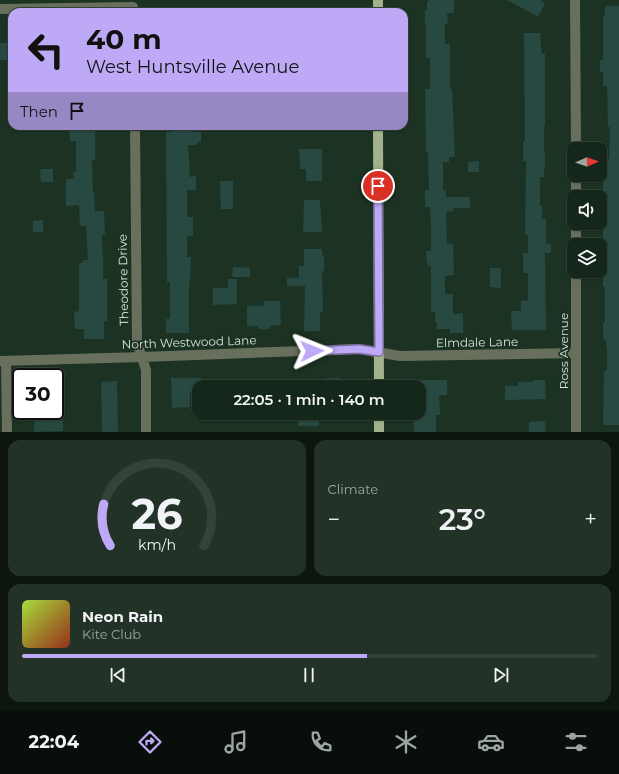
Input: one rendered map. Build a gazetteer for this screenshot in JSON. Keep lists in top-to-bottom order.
{
  "streets": {
    "street": [
      "Theodore Drive",
      "North Westwood Lane",
      "Elmdale Lane",
      "Ross Avenue"
    ]
  },
  "crossings": [
    ["Theodore Drive", "North Westwood Lane"],
    ["North Westwood Lane", "Elmdale Lane"],
    ["Elmdale Lane", "Ross Avenue"]
  ],
  "north": "right",
  "page": {
    "turn": ["40 m", "West Huntsville Avenue"],
    "then": "Then",
    "limit": "30",
    "trip": "22:05 · 1 min · 140 m",
    "tile": "Climate",
    "heat": ["−", "23°", "+"],
    "song": ["Neon Rain", "Kite Club"],
    "tabs": "22:04",
    "gauge": ["26", "km/h"]
  }
}
